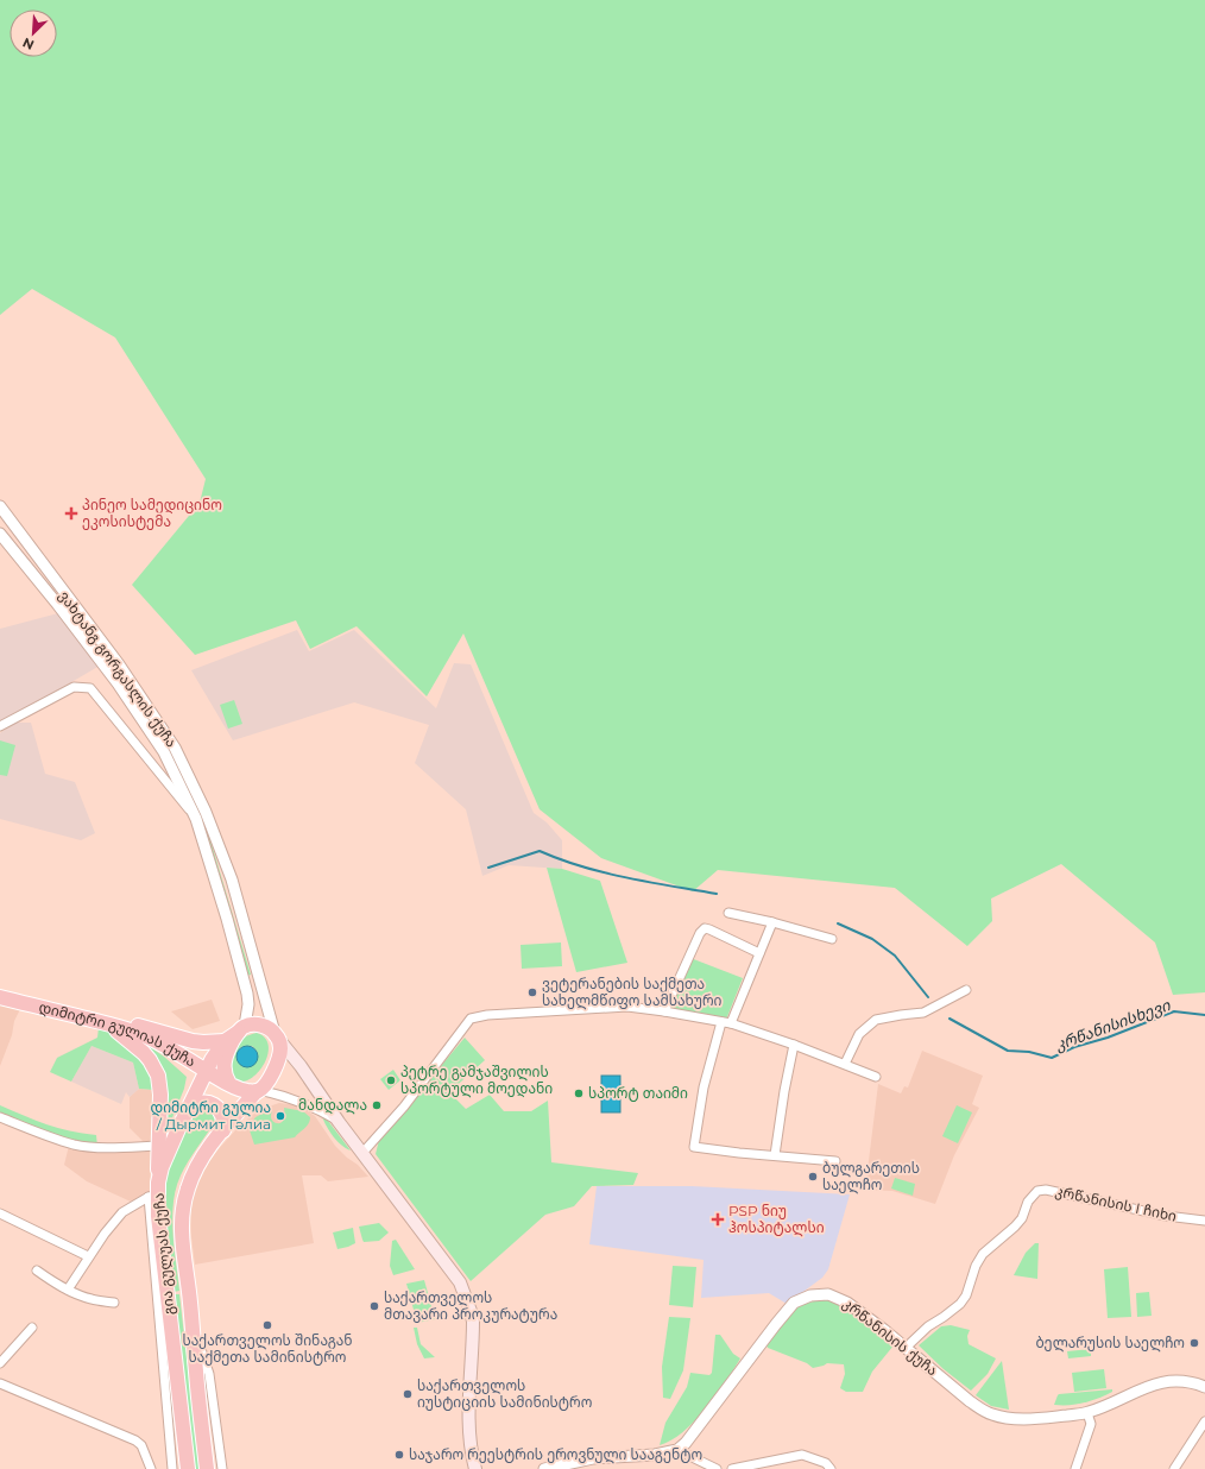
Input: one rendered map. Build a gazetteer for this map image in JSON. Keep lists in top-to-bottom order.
{
  "streets": {
    "highway": ["დიმიტრი გულიას ქუჩა", "გია გულუას ქუჩა"],
    "main road": ["ვახტანგ გორგასლის ქუჩა"],
    "street": ["კრწანისის I ჩიხი", "კრწანისის ქუჩა"]
  },
  "crossings": [
    ["ვახტანგ გორგასლის ქუჩა", "დიმიტრი გულიას ქუჩა"],
    ["ვახტანგ გორგასლის ქუჩა", "გია გულუას ქუჩა"],
    ["დიმიტრი გულიას ქუჩა", "გია გულუას ქუჩა"],
    ["კრწანისის I ჩიხი", "კრწანისის ქუჩა"]
  ],
  "water": ["კრწანისისხევი"],
  "places": {
    "health": ["პინეო სამედიცინო ეკოსისტემა", "PSP ნიუ ჰოსპიტალსი"],
    "other": [
      "ვეტერანების საქმეთა სახელმწიფო სამსახური",
      "პეტრე გამჯაშვილის სპორტული მოედანი",
      "სპორტ თაიმი",
      "მანდალა",
      "დიმიტრი გულია / Дырмит Гәлиа",
      "ბულგარეთის საელჩო",
      "საქართველოს მთავარი პროკურატურა",
      "საქართველოს შინაგან საქმეთა სამინისტრო",
      "ბელარუსის საელჩო",
      "საქართველოს იუსტიციის სამინისტრო",
      "საჯარო რეესტრის ეროვნული სააგენტო"
    ]
  },
  "north": "bottom left"
}
